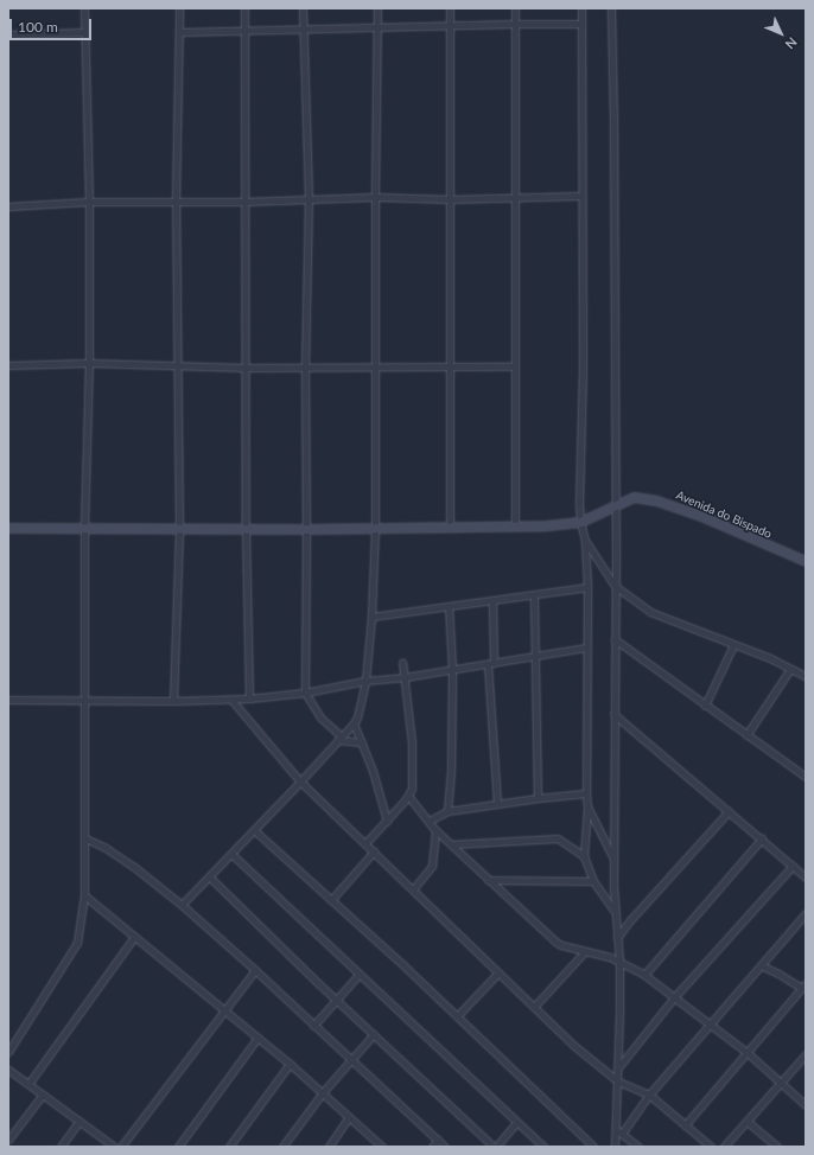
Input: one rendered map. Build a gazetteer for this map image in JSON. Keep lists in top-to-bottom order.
{
  "streets": {
    "main road": ["Avenida do Bispado"]
  },
  "scale_bar": "100 m",
  "north": "bottom right"
}
